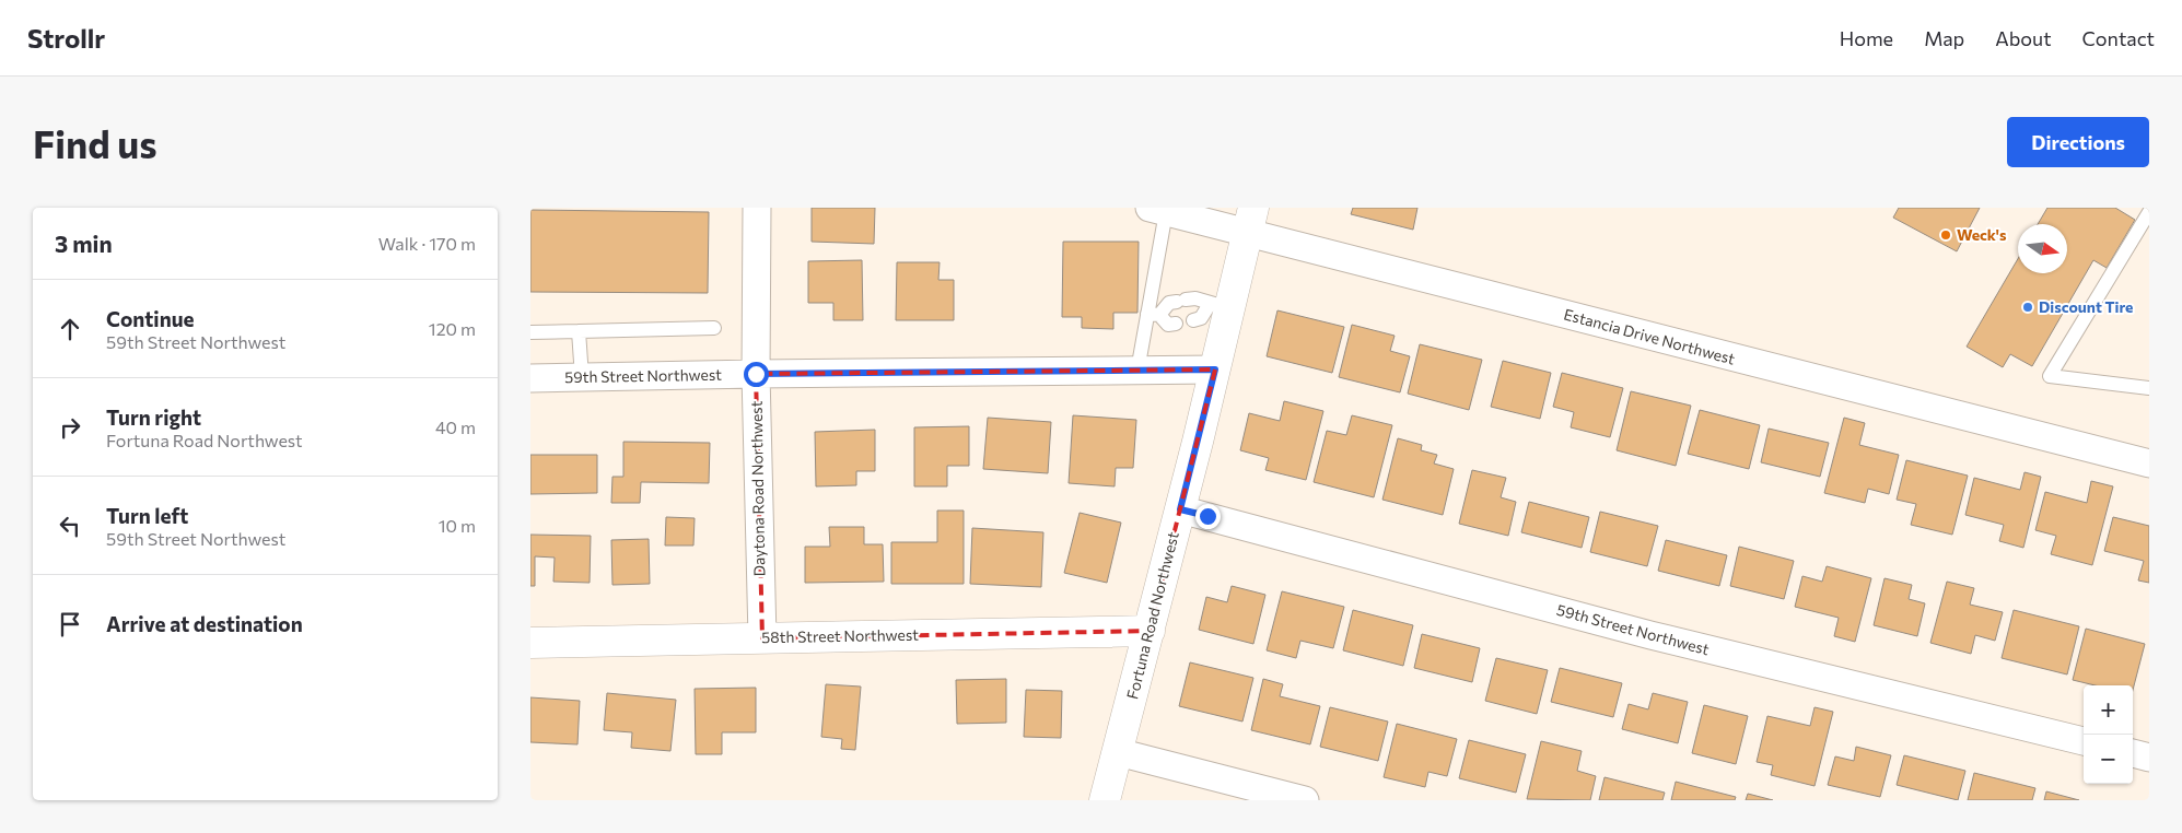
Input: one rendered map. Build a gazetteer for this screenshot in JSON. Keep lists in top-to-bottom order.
{
  "streets": {
    "street": [
      "Estancia Drive Northwest",
      "59th Street Northwest",
      "Daytona Road Northwest",
      "Fortuna Road Northwest",
      "58th Street Northwest"
    ]
  },
  "crossings": [
    ["Estancia Drive Northwest", "Fortuna Road Northwest"],
    ["59th Street Northwest", "Daytona Road Northwest"],
    ["59th Street Northwest", "Fortuna Road Northwest"],
    ["Daytona Road Northwest", "58th Street Northwest"],
    ["Fortuna Road Northwest", "58th Street Northwest"]
  ],
  "places": ["Weck's", "Discount Tire"],
  "north": "right",
  "page": {
    "header": "Strollr",
    "nav": [
      "Home",
      "Map",
      "About",
      "Contact"
    ],
    "buttons": "Directions",
    "title": "Find us",
    "heading": ["3 min", "Walk · 170 m"],
    "list": [
      ["Continue", "59th Street Northwest", "120 m"],
      ["Turn right", "Fortuna Road Northwest", "40 m"],
      ["Turn left", "59th Street Northwest", "10 m"],
      "Arrive at destination"
    ],
    "map_buttons": ["+", "−"]
  }
}
